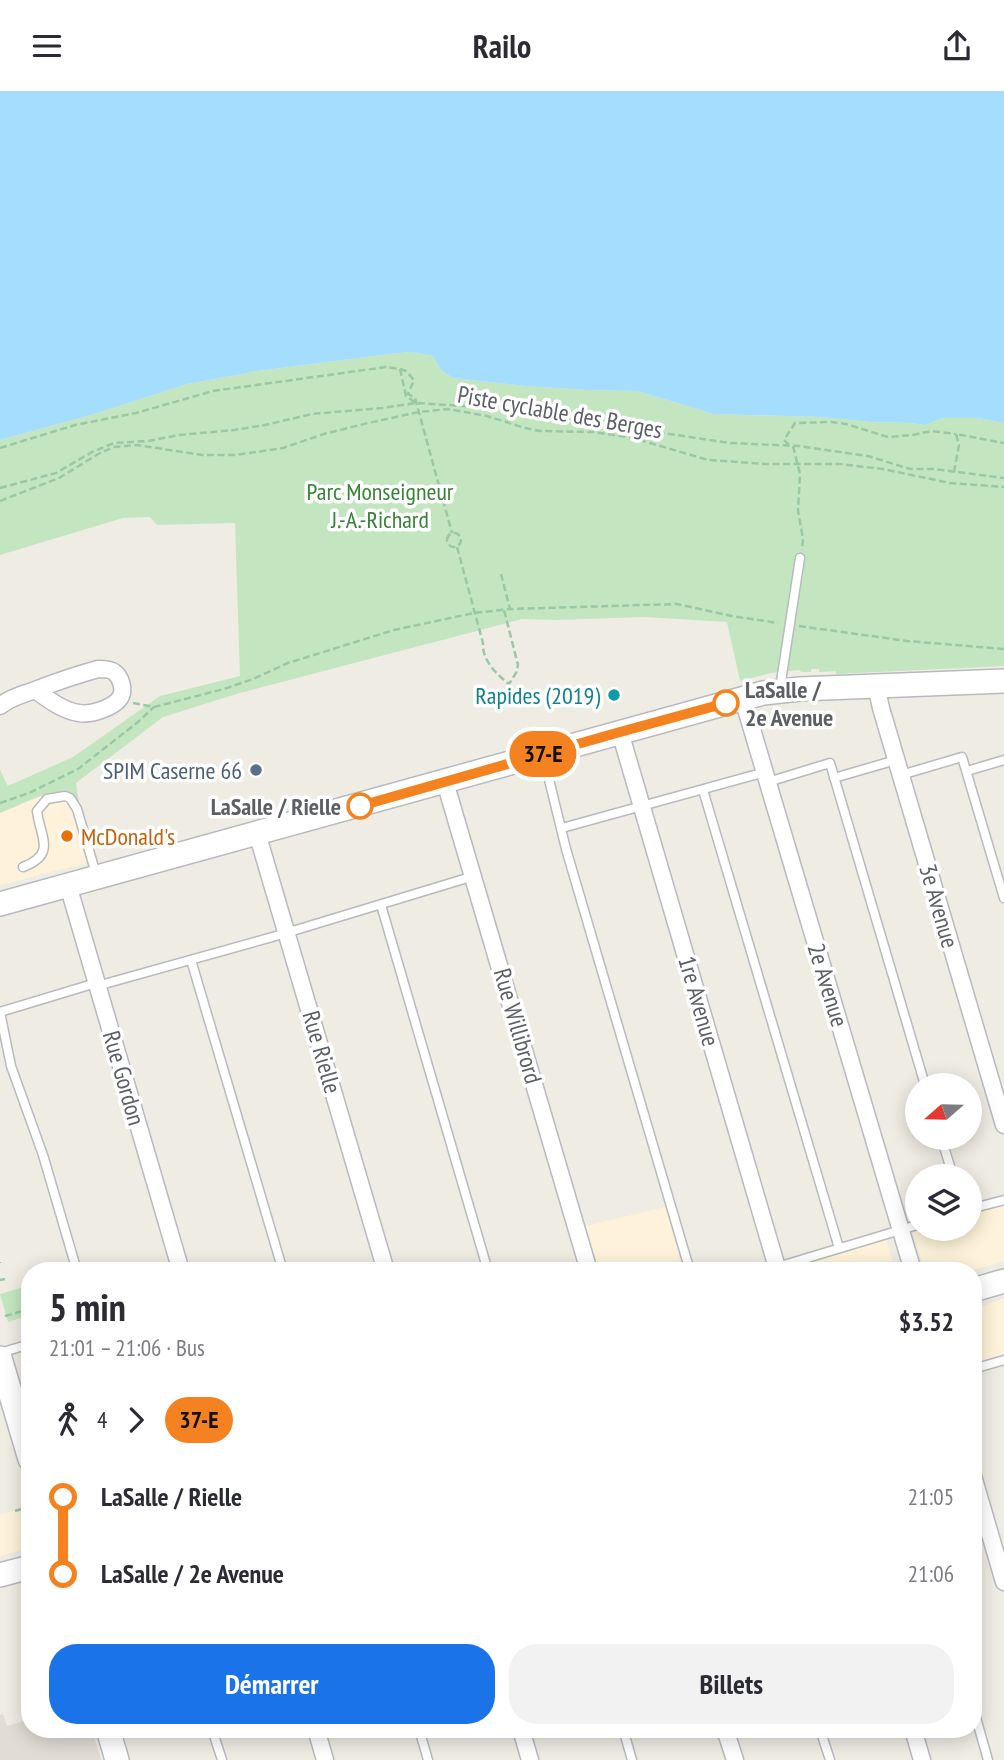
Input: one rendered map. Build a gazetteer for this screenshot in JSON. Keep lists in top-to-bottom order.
{
  "streets": {
    "street": [
      "3e Avenue",
      "2e Avenue",
      "1re Avenue",
      "Rue Willibrord",
      "Rue Rielle",
      "Rue Gordon"
    ],
    "path": ["Piste cyclable des Berges"]
  },
  "parks": ["Parc Monseigneur J.-A.-Richard"],
  "places": [
    "Rapides (2019)",
    "LaSalle / 2e Avenue",
    "SPIM Caserne 66",
    "LaSalle / Rielle",
    "McDonald's"
  ],
  "lines": ["bus line 37-E"],
  "north": "left",
  "page": {
    "header": "Railo",
    "on_map": "37-E",
    "heading": ["5 min", "21:01 – 21:06 · Bus", "$3.52"],
    "legs": ["4", "37-E"],
    "list": [
      {
        "name": "LaSalle / Rielle",
        "value": "21:05"
      },
      {
        "name": "LaSalle / 2e Avenue",
        "value": "21:06"
      }
    ],
    "buttons": ["Démarrer", "Billets"]
  }
}
